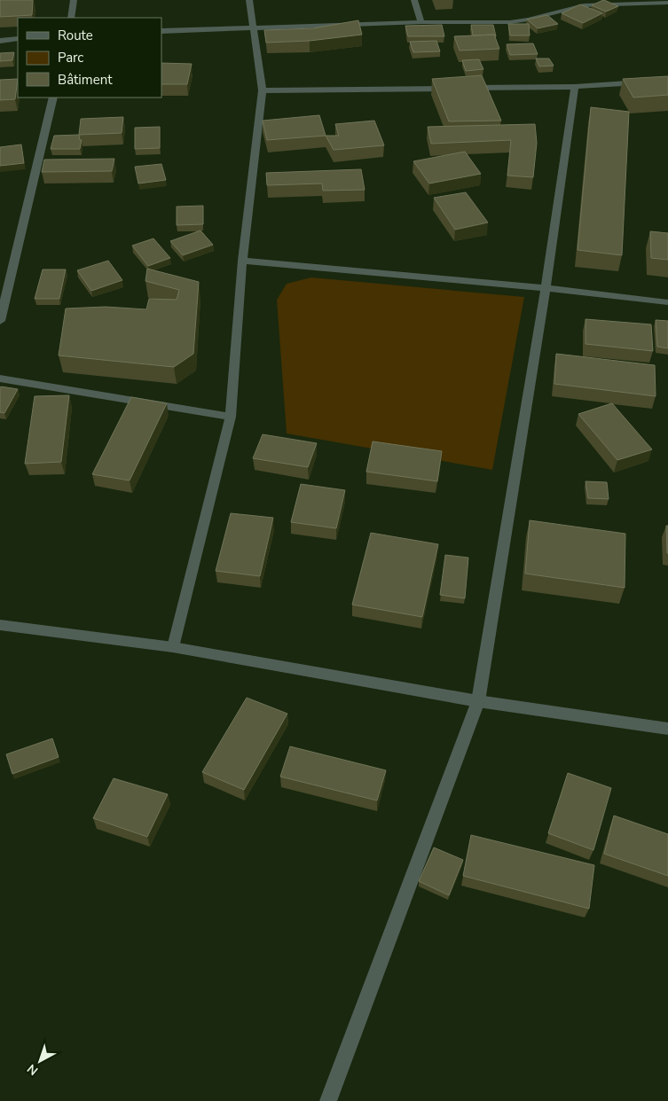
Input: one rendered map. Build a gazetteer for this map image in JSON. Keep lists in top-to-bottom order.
{
  "legend": ["Route", "Parc", "Bâtiment"],
  "north": "bottom left"
}
